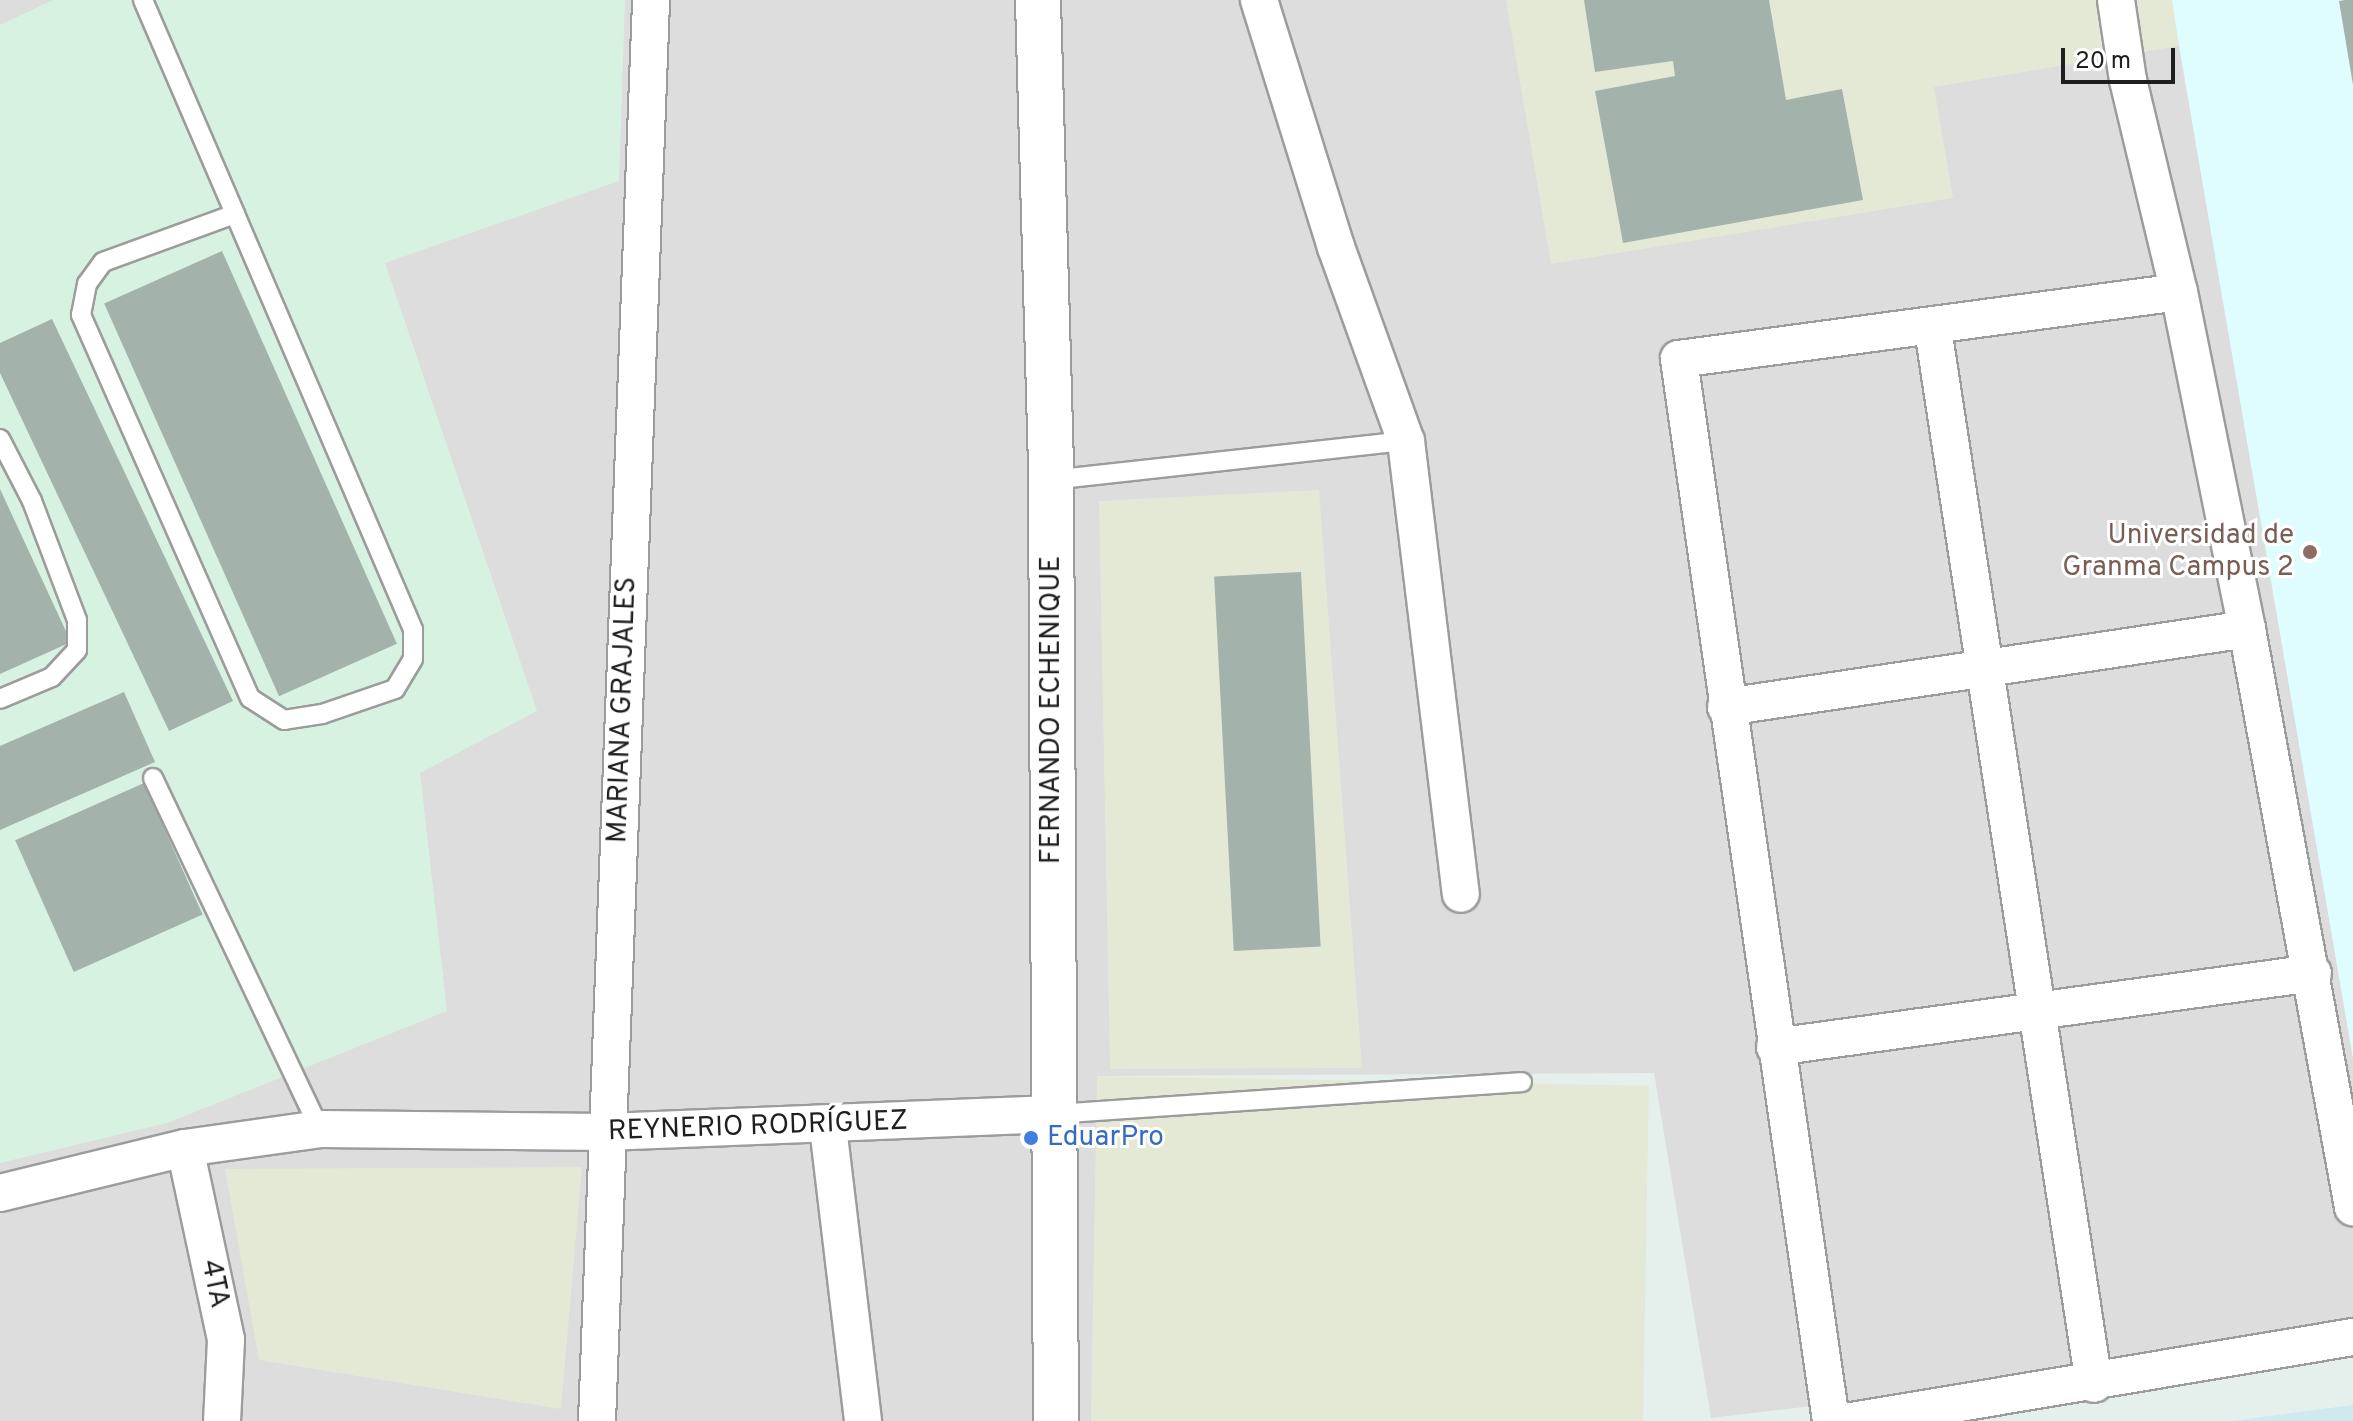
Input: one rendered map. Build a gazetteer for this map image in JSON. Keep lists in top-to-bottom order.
{
  "streets": {
    "street": [
      "MARIANA GRAJALES",
      "FERNANDO ECHENIQUE",
      "REYNERIO RODRÍGUEZ",
      "4TA"
    ]
  },
  "crossings": [
    ["MARIANA GRAJALES", "REYNERIO RODRÍGUEZ"],
    ["FERNANDO ECHENIQUE", "REYNERIO RODRÍGUEZ"],
    ["REYNERIO RODRÍGUEZ", "4TA"]
  ],
  "places": ["Universidad de Granma Campus 2", "EduarPro"],
  "scale_bar": "20 m"
}
